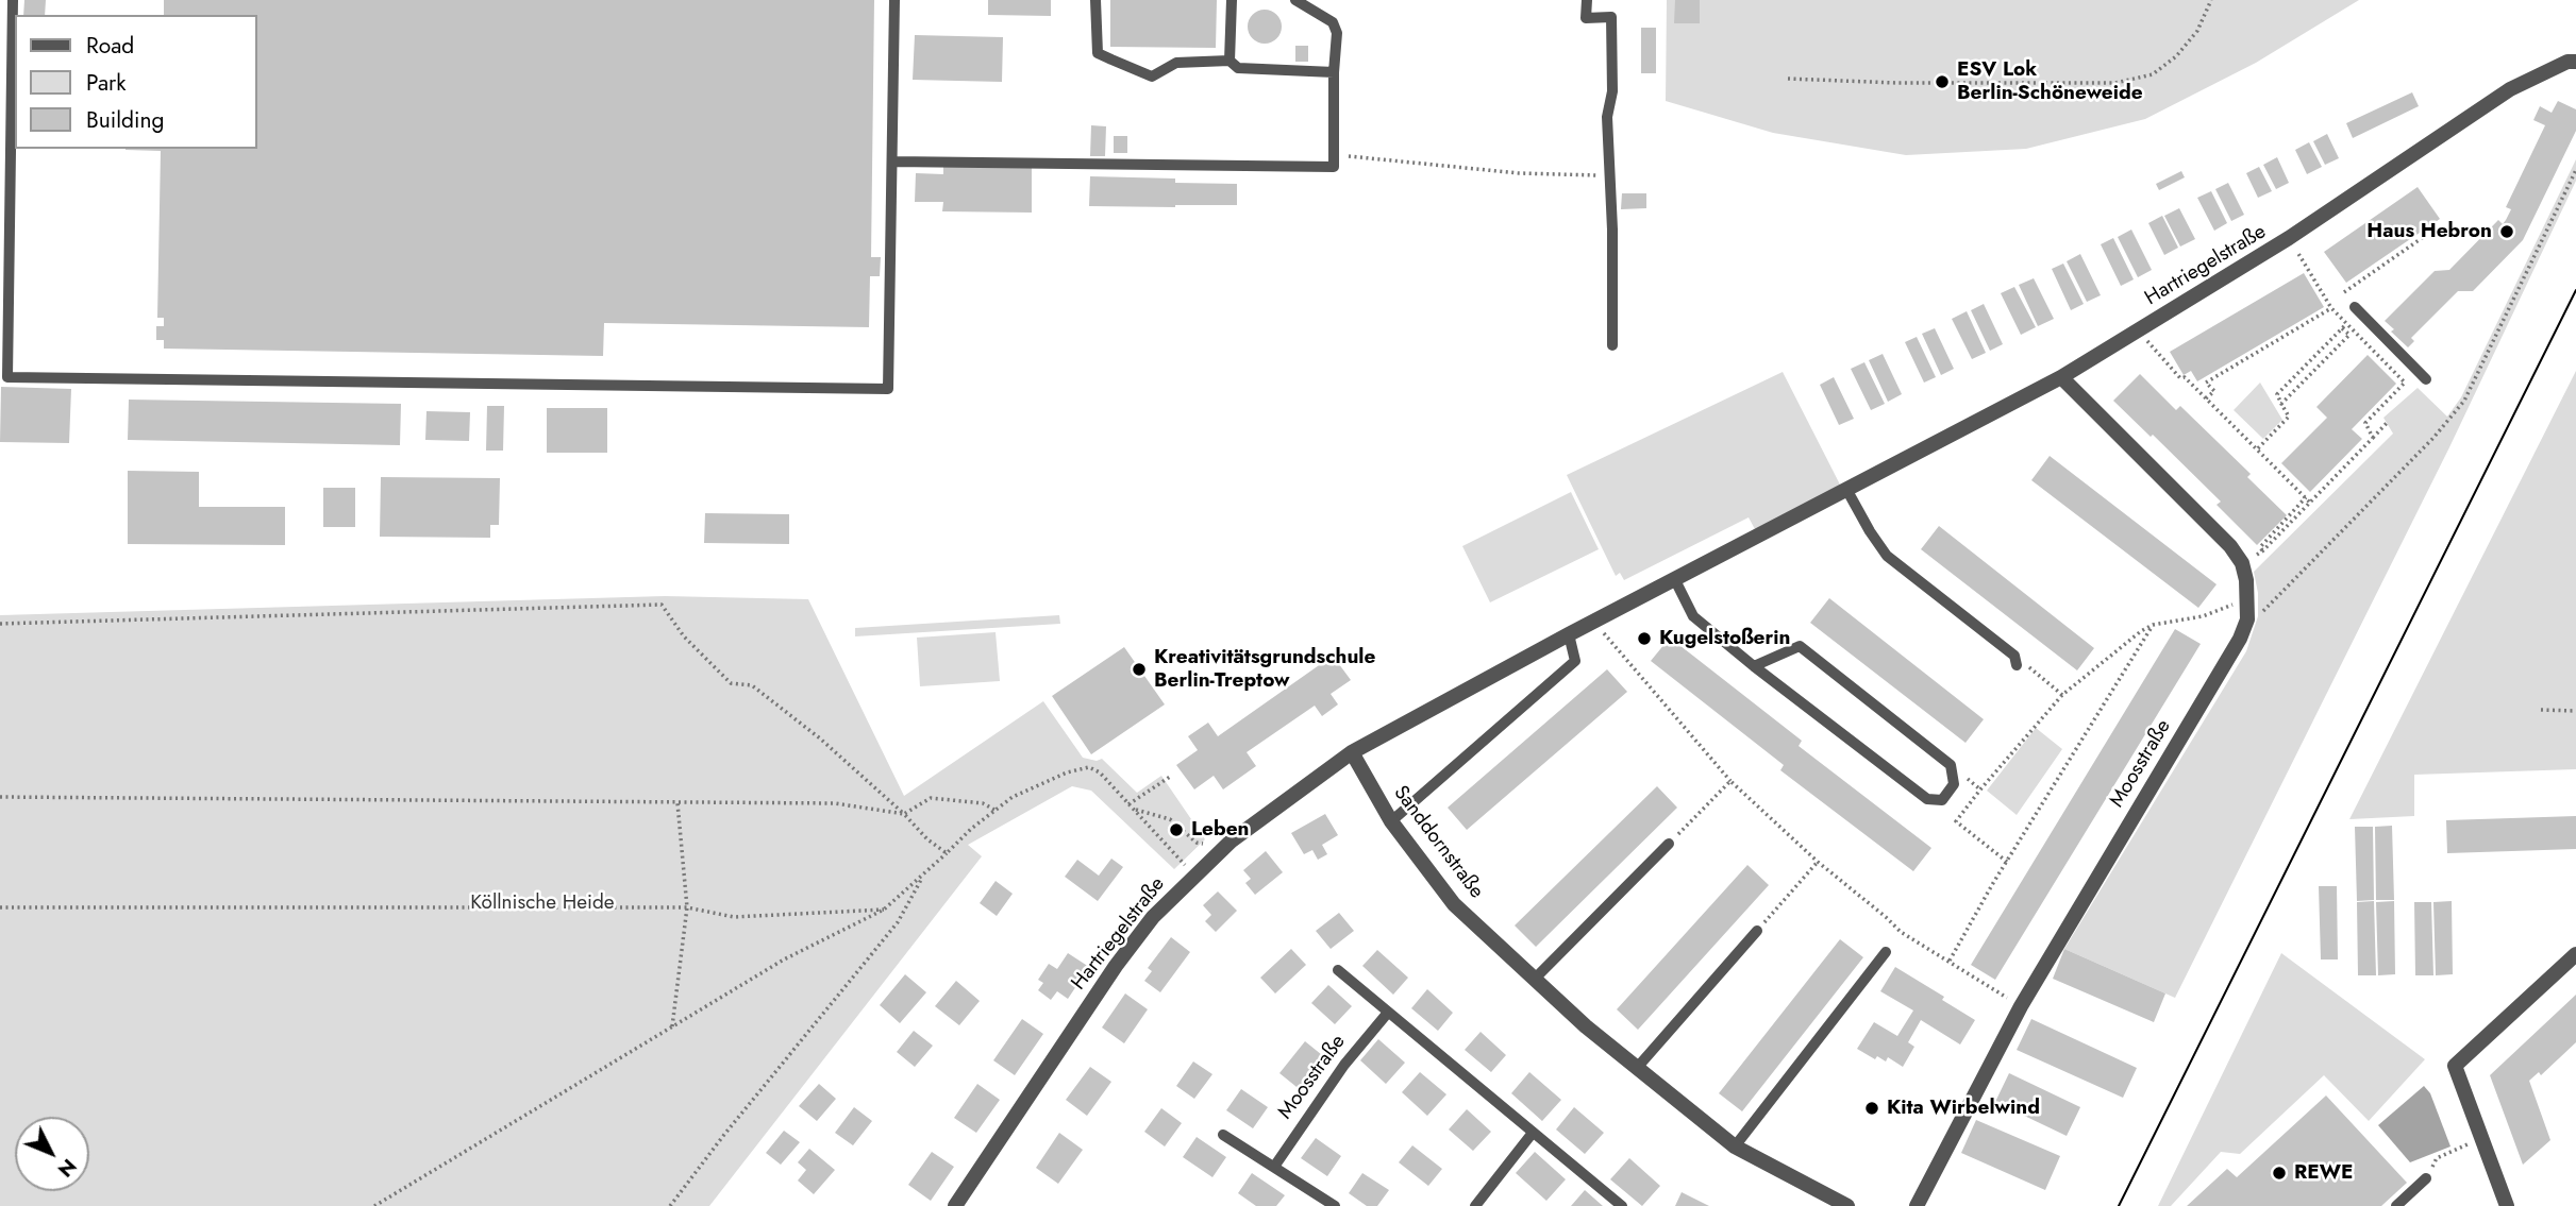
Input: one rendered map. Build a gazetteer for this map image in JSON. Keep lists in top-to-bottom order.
{
  "streets": {
    "street": ["Hartriegelstraße", "Moosstraße", "Sanddornstraße"]
  },
  "crossings": [
    ["Hartriegelstraße", "Moosstraße"],
    ["Hartriegelstraße", "Sanddornstraße"]
  ],
  "parks": ["Köllnische Heide"],
  "places": [
    "ESV Lok Berlin-Schöneweide",
    "Haus Hebron",
    "Kugelstoßerin",
    "Kreativitätsgrundschule Berlin-Treptow",
    "Leben",
    "Kita Wirbelwind",
    "REWE"
  ],
  "legend": ["Road", "Park", "Building"],
  "north": "bottom right"
}
